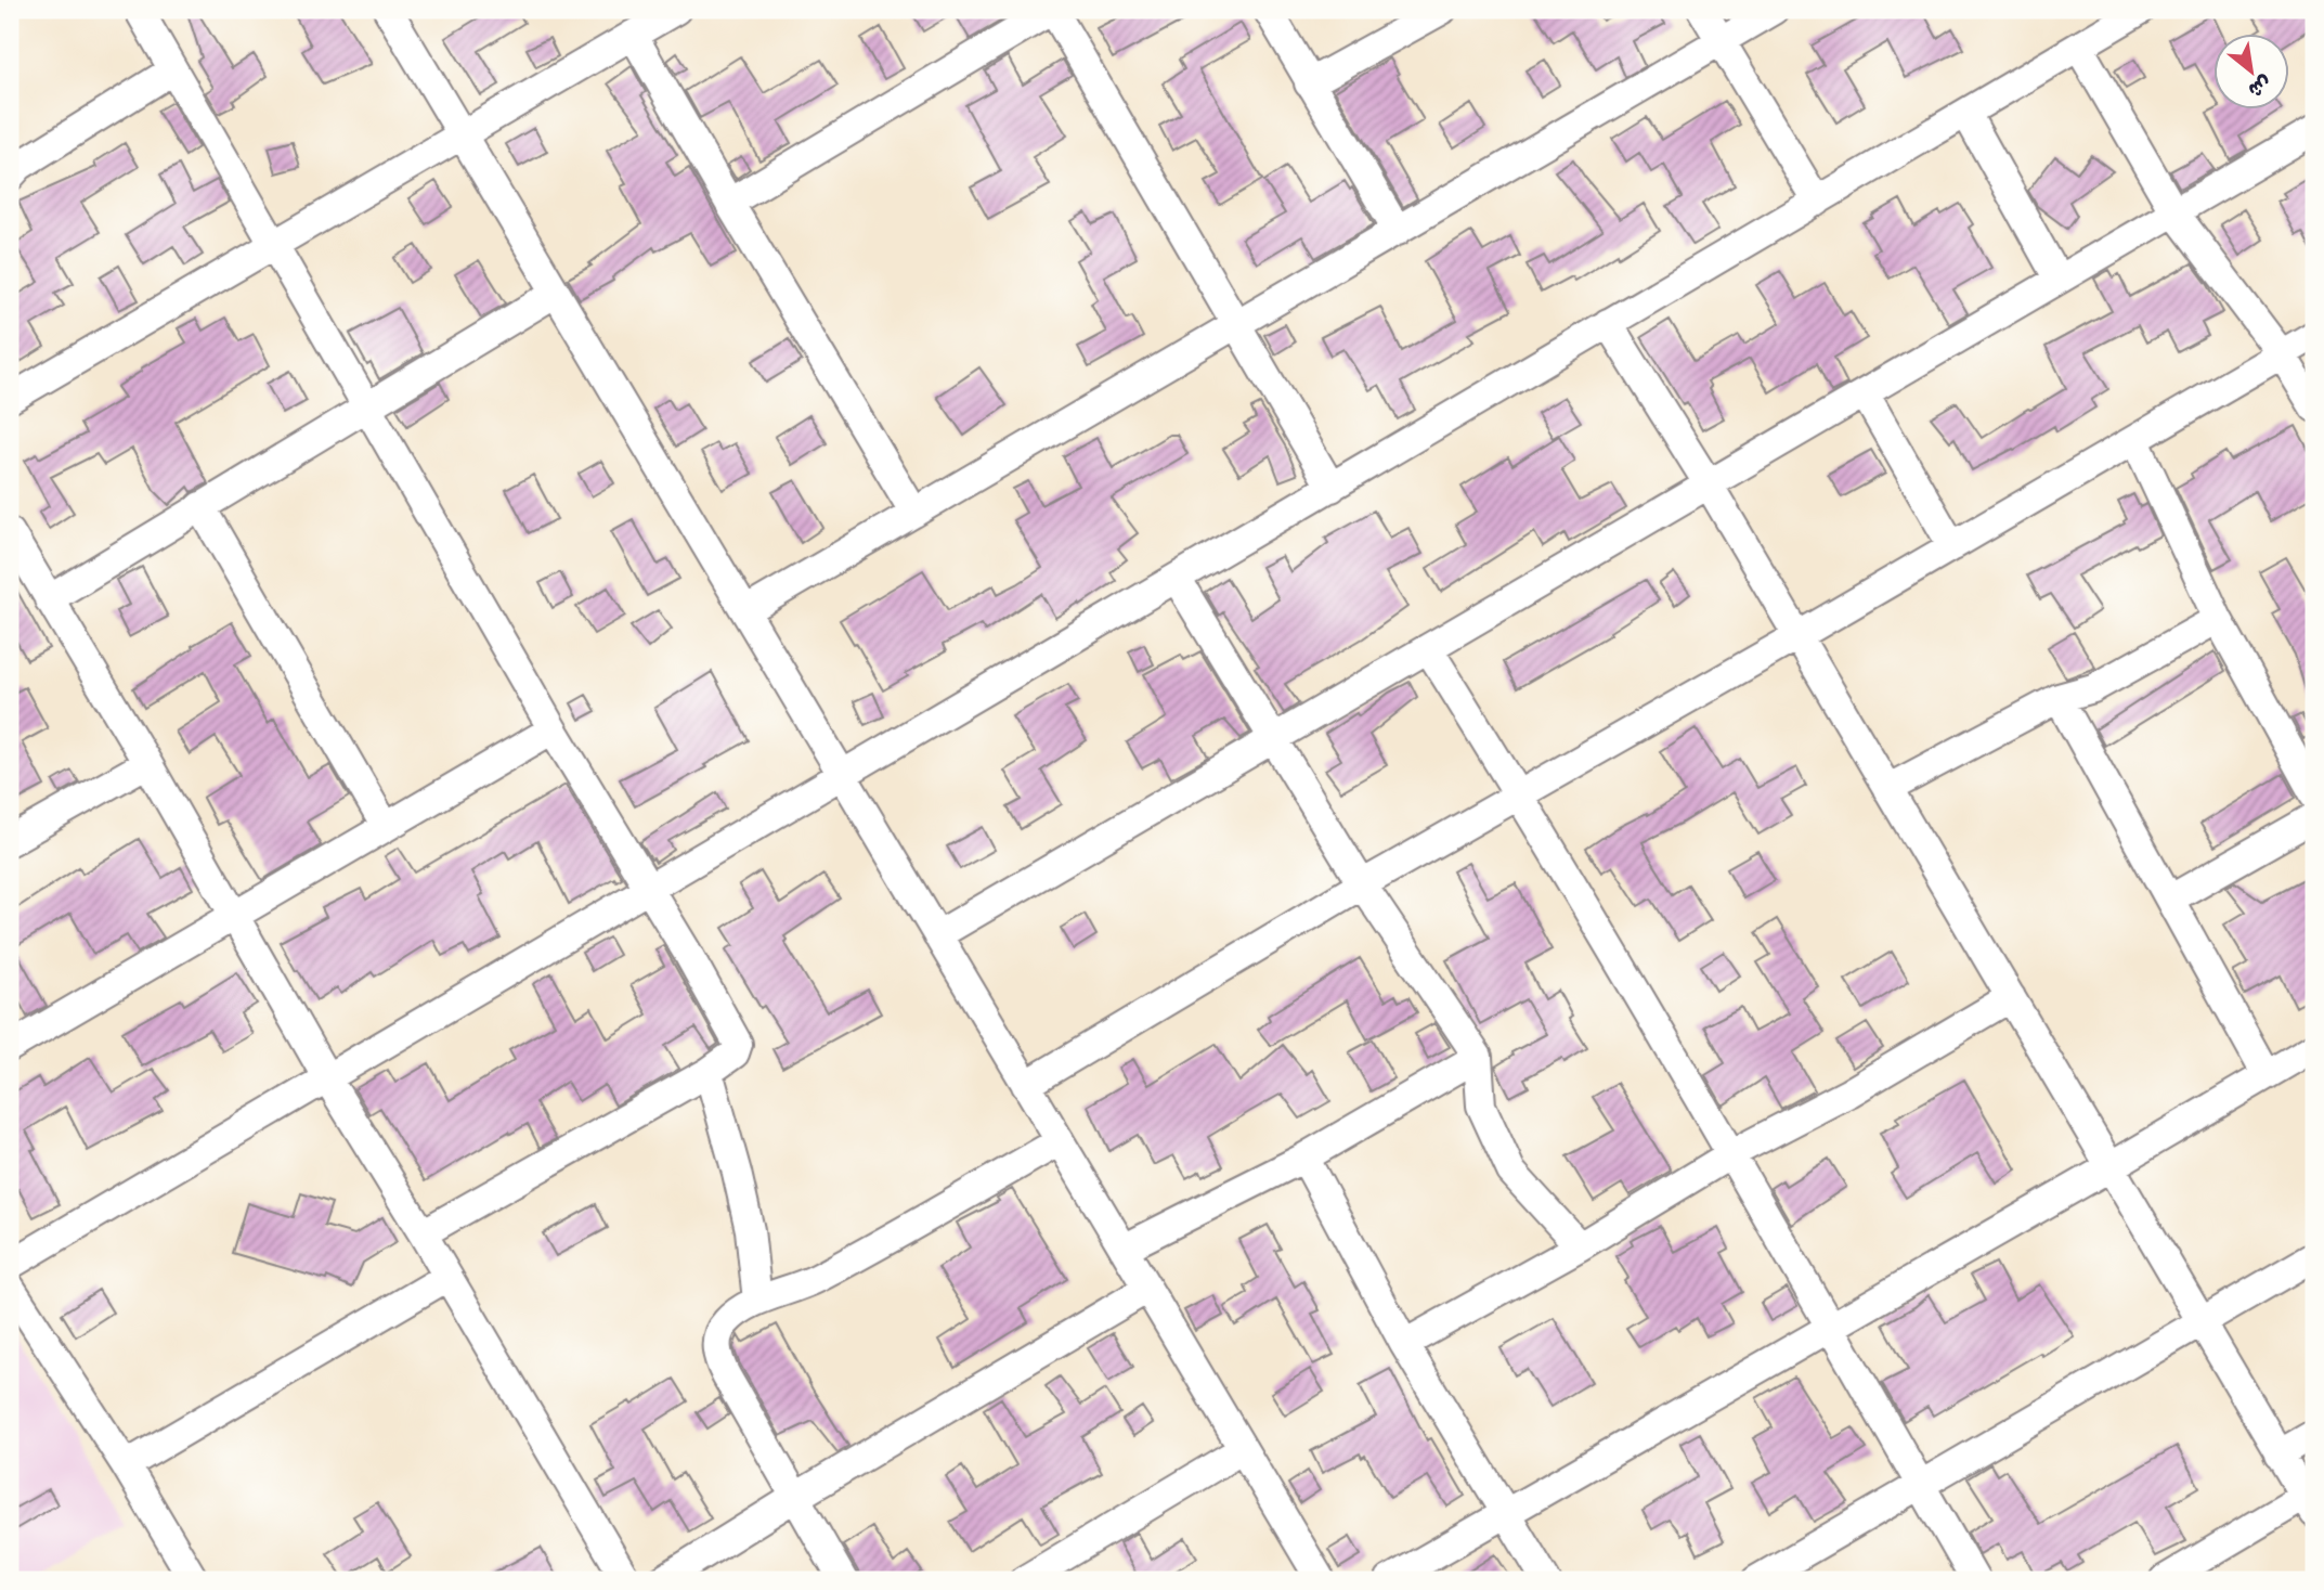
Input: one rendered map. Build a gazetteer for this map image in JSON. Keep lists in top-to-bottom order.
{
  "north": "bottom right"
}
